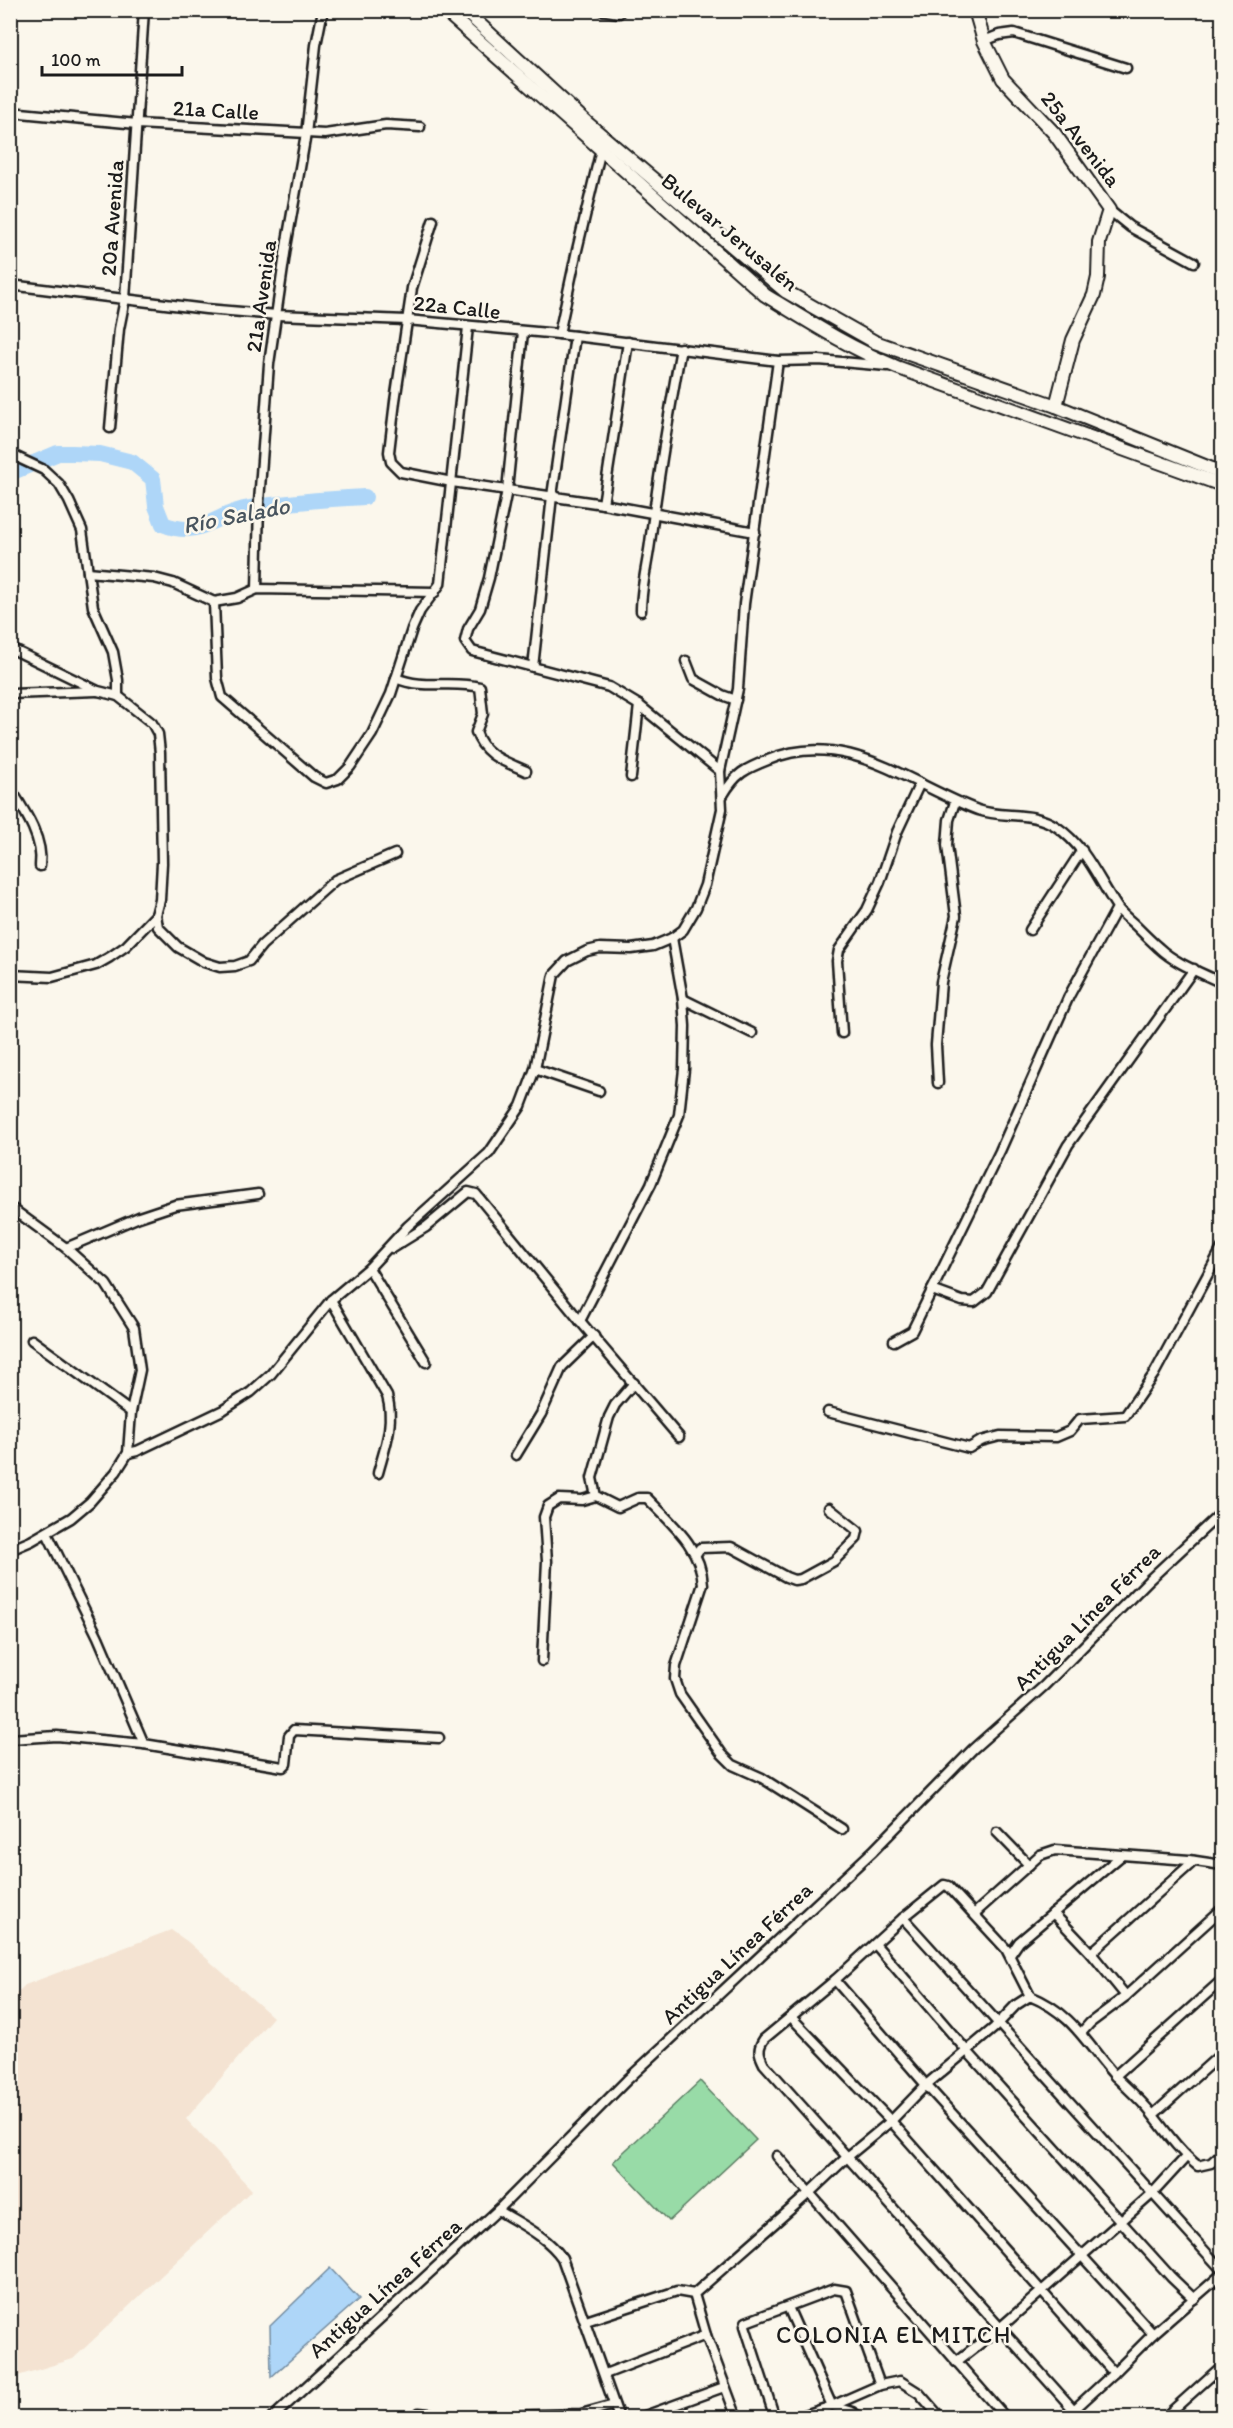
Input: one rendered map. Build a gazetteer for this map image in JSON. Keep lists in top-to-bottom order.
{
  "streets": {
    "main road": ["25a Avenida", "Bulevar Jerusalén"],
    "street": [
      "21a Calle",
      "20a Avenida",
      "21a Avenida",
      "22a Calle",
      "Antigua Línea Férrea"
    ]
  },
  "crossings": [
    ["21a Calle", "20a Avenida"],
    ["21a Calle", "21a Avenida"],
    ["25a Avenida", "Bulevar Jerusalén"],
    ["20a Avenida", "22a Calle"],
    ["Bulevar Jerusalén", "22a Calle"],
    ["21a Avenida", "22a Calle"]
  ],
  "districts": ["COLONIA EL MITCH"],
  "water": ["Río Salado"],
  "scale_bar": "100 m"
}
